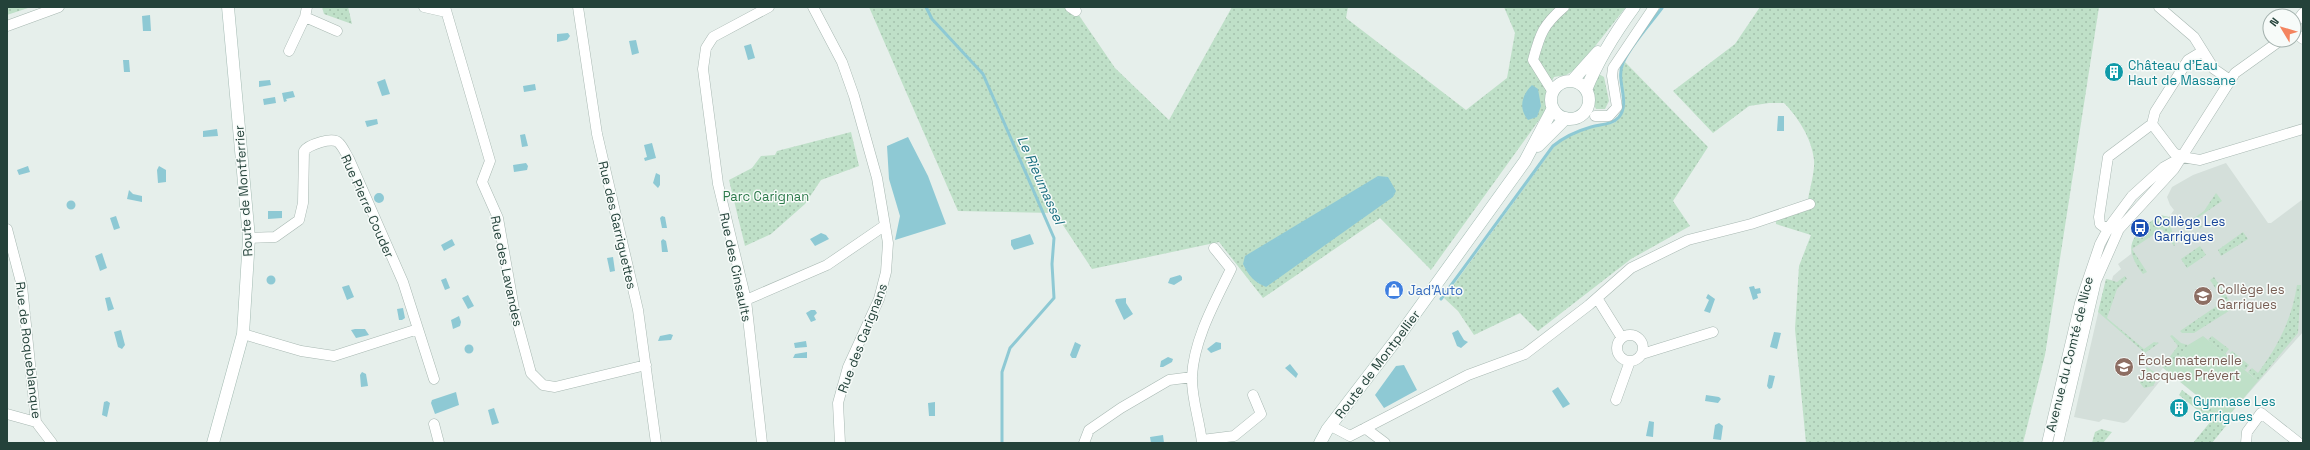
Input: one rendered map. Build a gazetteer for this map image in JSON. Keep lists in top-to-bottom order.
{
  "streets": {
    "street": [
      "Route de Montferrier",
      "Rue Pierre Couder",
      "Rue des Garriguettes",
      "Rue des Cinsaults",
      "Rue des Lavandes",
      "Rue des Carignans",
      "Rue de Roqueblanque",
      "Avenue du Comté de Nice",
      "Route de Montpellier"
    ]
  },
  "crossings": [
    ["Route de Montferrier", "Rue Pierre Couder"],
    ["Rue des Garriguettes", "Rue des Lavandes"]
  ],
  "water": ["Le Rieumassel"],
  "parks": ["Parc Carignan"],
  "places": {
    "building": ["Château d'Eau Haut de Massane", "Gymnase Les Garrigues"],
    "bus stop": ["Collège Les Garrigues"],
    "shop": ["Jad'Auto"],
    "school or university": ["Collège les Garrigues", "École maternelle Jacques Prévert"]
  },
  "north": "top left"
}
